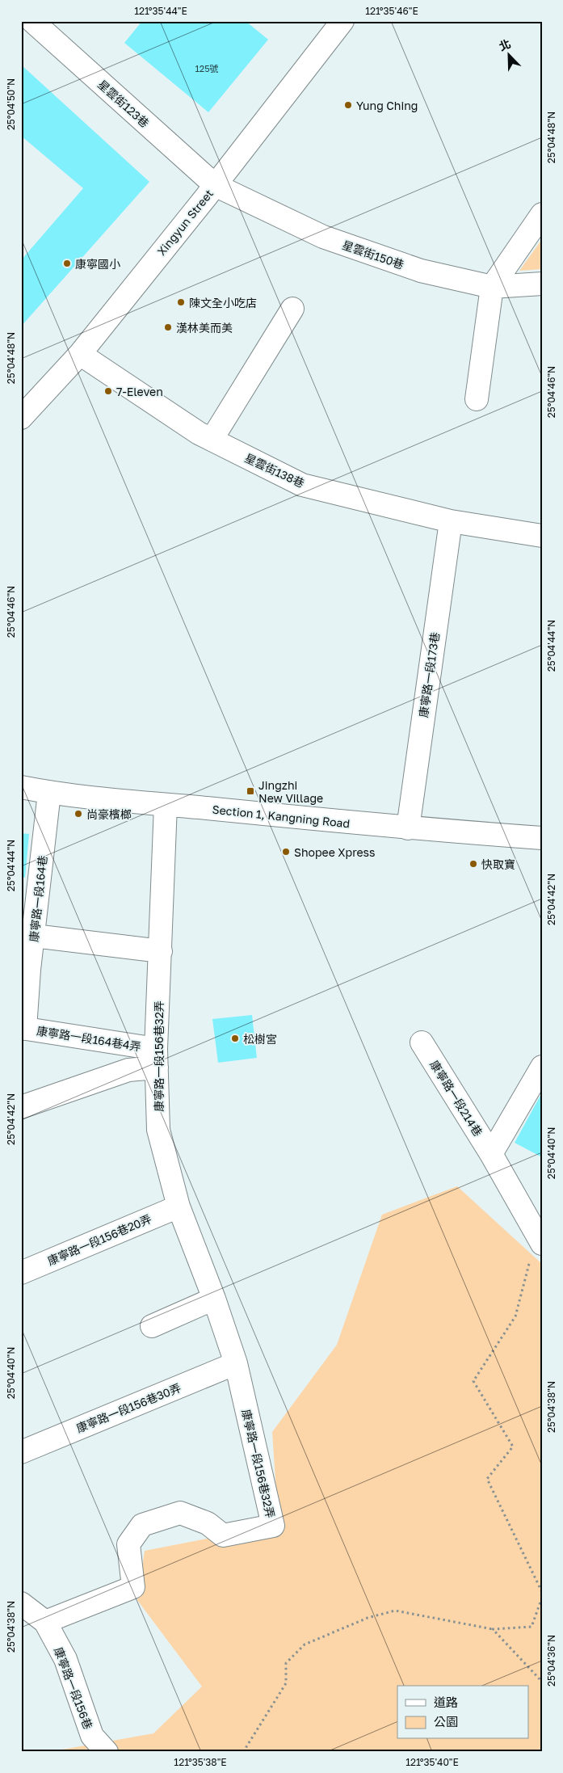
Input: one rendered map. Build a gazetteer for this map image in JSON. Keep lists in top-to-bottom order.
{
  "streets": {
    "street": [
      "星雲街123巷",
      "Xingyun Street",
      "星雲街150巷",
      "星雲街138巷",
      "康寧路一段173巷",
      "Section 1, Kangning Road",
      "康寧路一段164巷",
      "康寧路一段164巷4弄",
      "康寧路一段156巷32弄",
      "康寧路一段214巷",
      "康寧路一段156巷20弄",
      "康寧路一段156巷30弄",
      "康寧路一段156巷"
    ]
  },
  "crossings": [
    ["星雲街123巷", "Xingyun Street"],
    ["星雲街123巷", "星雲街150巷"],
    ["Xingyun Street", "星雲街150巷"],
    ["Xingyun Street", "星雲街138巷"],
    ["星雲街138巷", "康寧路一段173巷"],
    ["康寧路一段173巷", "Section 1, Kangning Road"],
    ["Section 1, Kangning Road", "康寧路一段164巷"],
    ["Section 1, Kangning Road", "康寧路一段156巷32弄"],
    ["康寧路一段164巷", "康寧路一段164巷4弄"],
    ["康寧路一段164巷4弄", "康寧路一段156巷32弄"],
    ["康寧路一段156巷32弄", "康寧路一段156巷20弄"],
    ["康寧路一段156巷32弄", "康寧路一段156巷30弄"],
    ["康寧路一段156巷32弄", "康寧路一段156巷"]
  ],
  "places": {
    "other": [
      "Yung Ching",
      "康寧國小",
      "陳文全小吃店",
      "漢林美而美",
      "7-Eleven",
      "尚豪檳榔",
      "Shopee Xpress",
      "快取寶",
      "松樹宮"
    ],
    "transit": ["Jingzhi New Village"]
  },
  "house_numbers": ["125號"],
  "legend": ["道路", "公園"],
  "north": "top left",
  "coordinates": [
    "121°35'44\"E",
    "121°35'46\"E",
    "25°04'50\"N",
    "25°04'48\"N",
    "25°04'46\"N",
    "25°04'44\"N",
    "25°04'42\"N",
    "25°04'40\"N",
    "25°04'38\"N",
    "25°04'36\"N",
    "121°35'38\"E",
    "121°35'40\"E"
  ]
}
